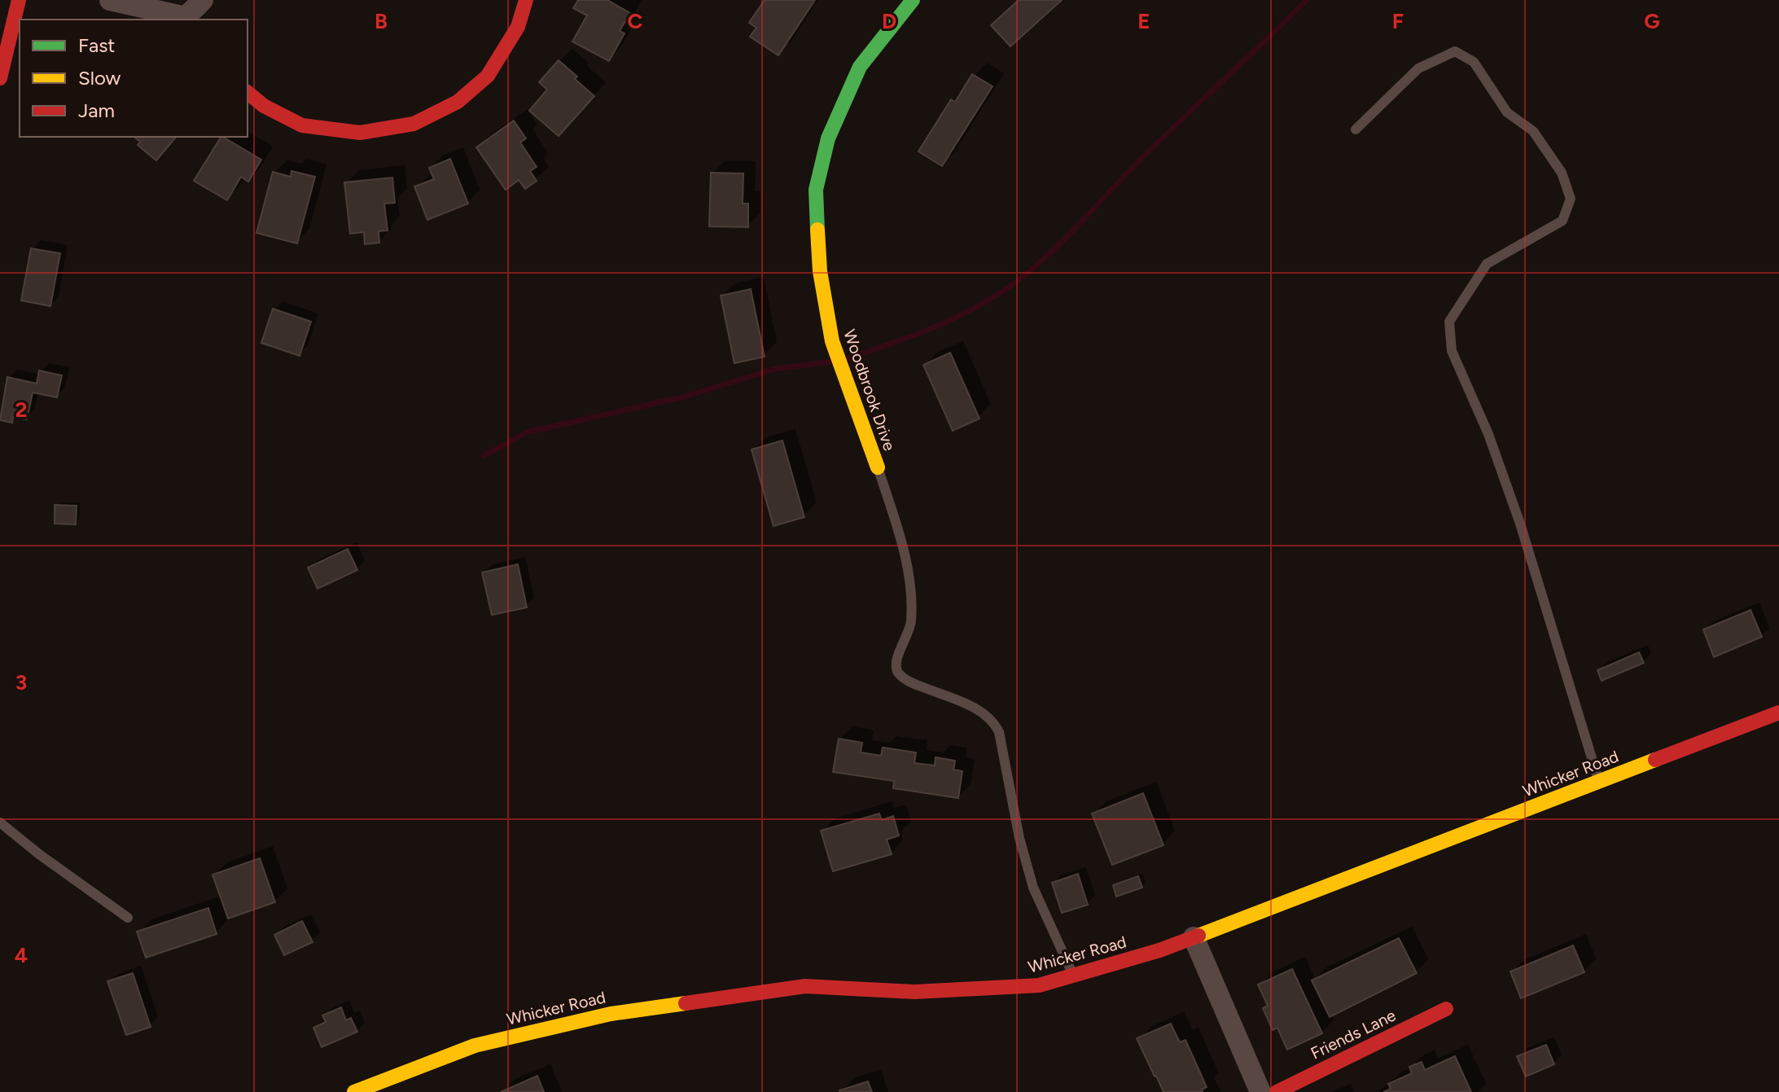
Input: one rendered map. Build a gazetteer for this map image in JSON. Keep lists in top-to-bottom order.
{
  "streets": {
    "street": ["Woodbrook Drive", "Whicker Road", "Friends Lane"]
  },
  "legend": ["Fast", "Slow", "Jam"],
  "grid": {
    "columns": [
      "B",
      "C",
      "D",
      "E",
      "F",
      "G"
    ],
    "rows": ["2", "3", "4"]
  }
}
